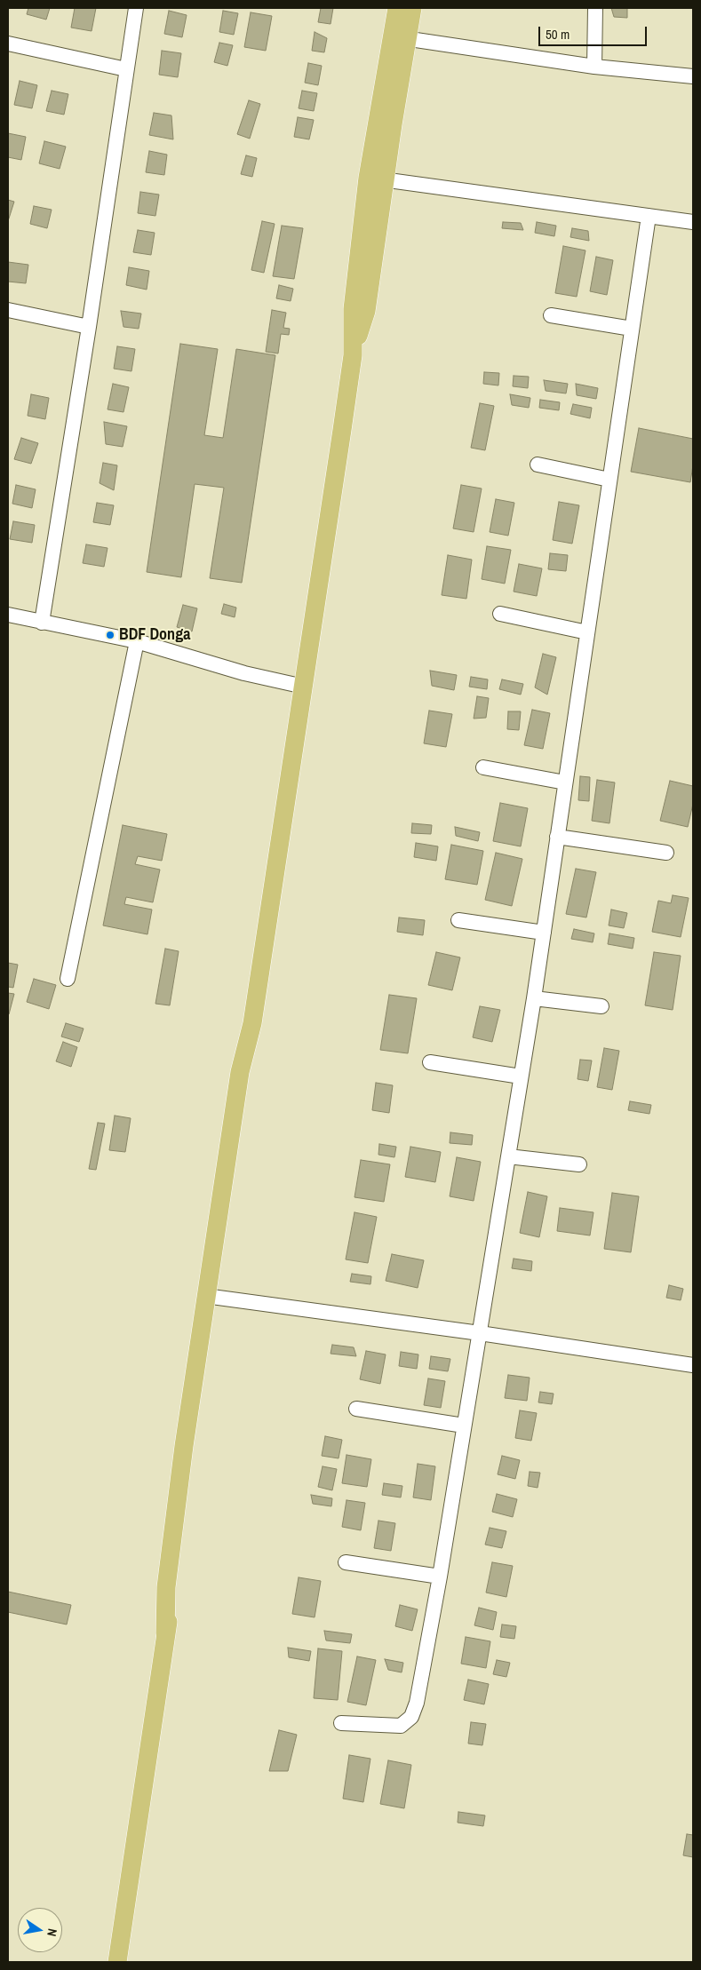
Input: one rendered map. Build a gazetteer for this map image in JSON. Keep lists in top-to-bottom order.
{
  "places": ["BDF Donga"],
  "scale_bar": "50 m",
  "north": "right"
}
